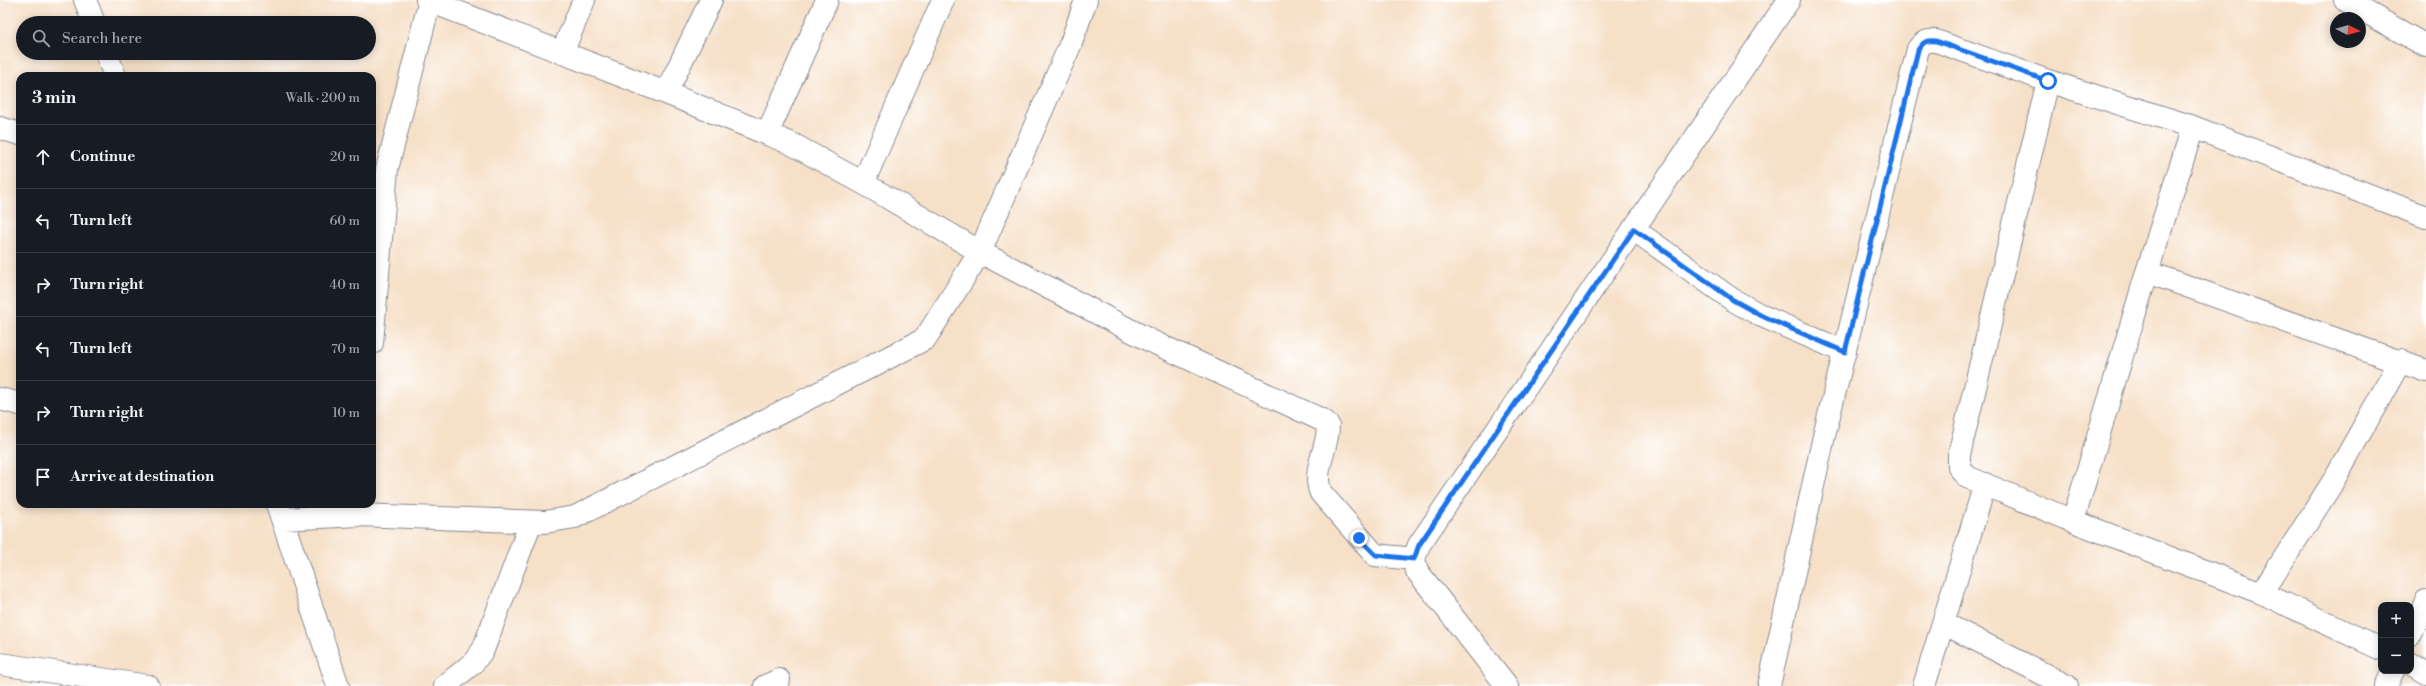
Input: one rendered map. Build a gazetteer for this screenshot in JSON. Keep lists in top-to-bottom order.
{
  "north": "right",
  "page": {
    "search": "Search here",
    "heading": ["3 min", "Walk · 200 m"],
    "list": [
      ["Continue", "20 m"],
      ["Turn left", "60 m"],
      ["Turn right", "40 m"],
      ["Turn left", "70 m"],
      ["Turn right", "10 m"],
      "Arrive at destination"
    ],
    "map_buttons": ["+", "−"]
  }
}
